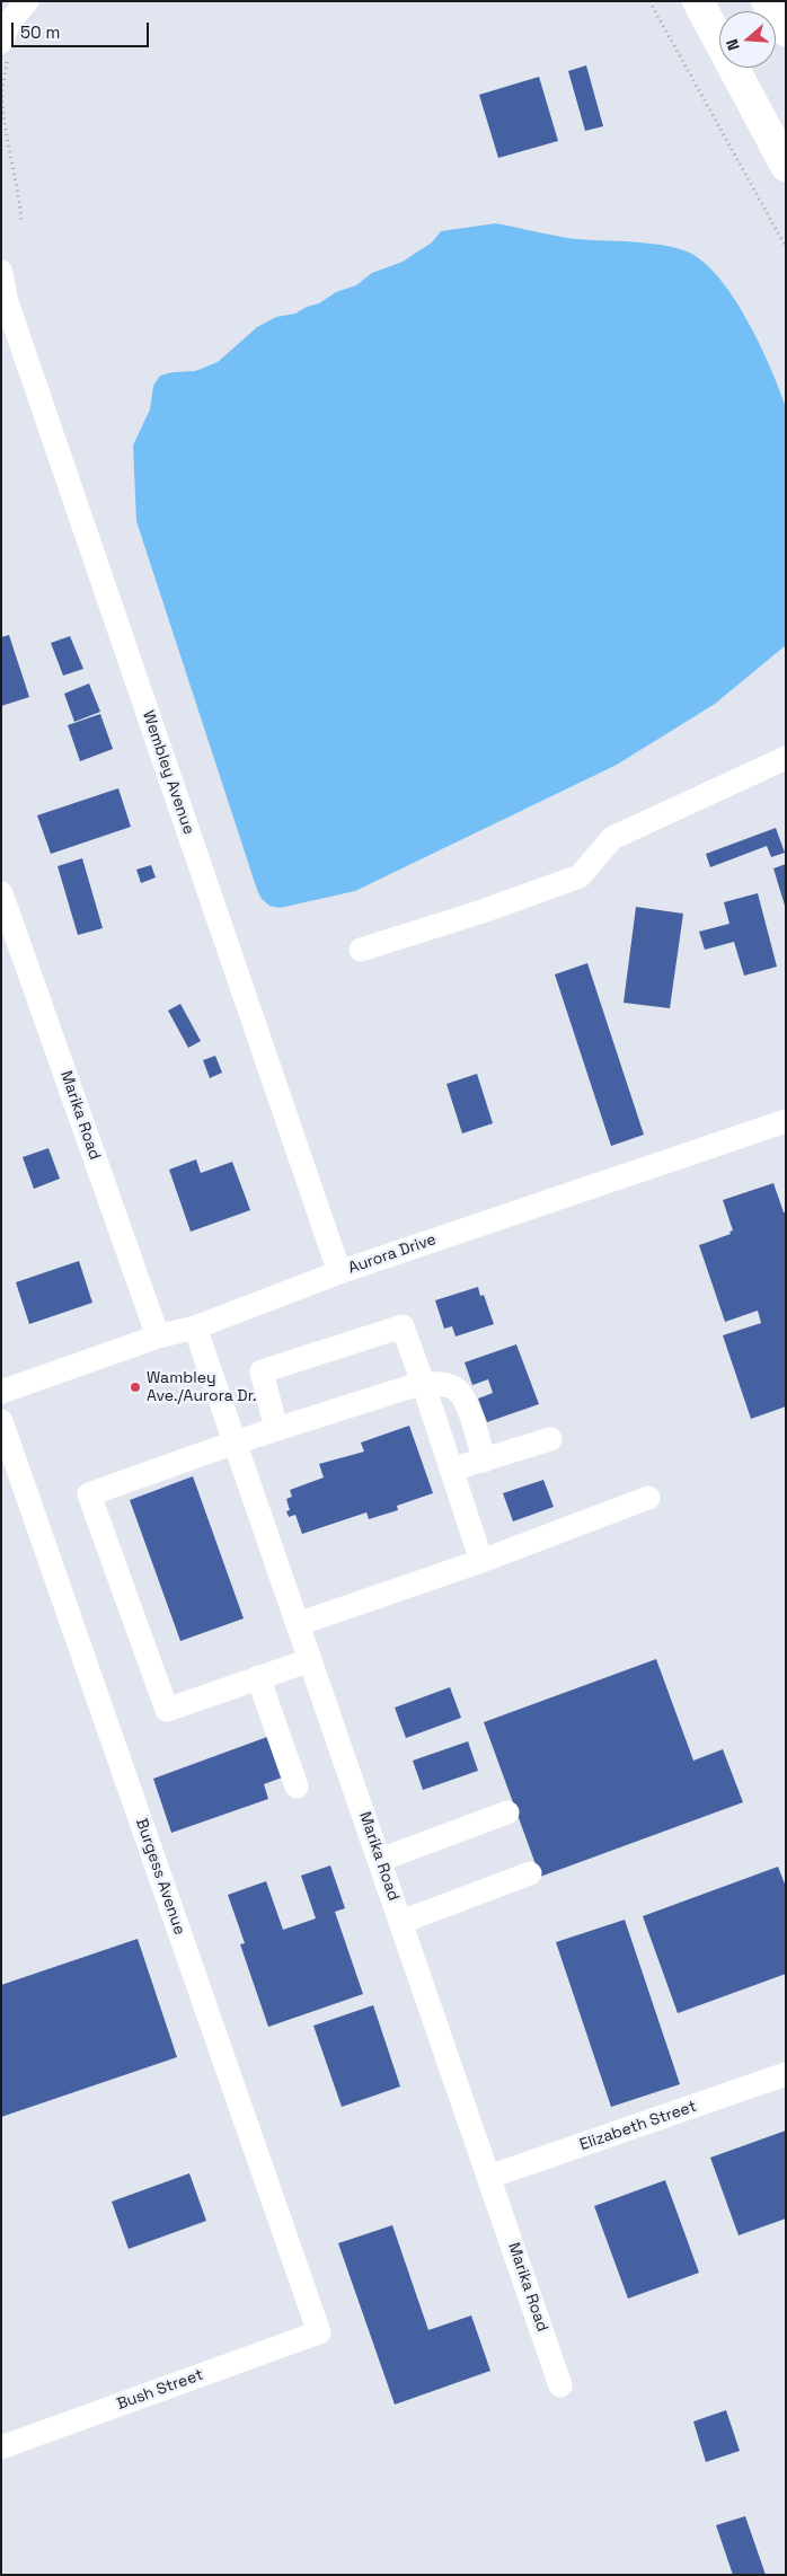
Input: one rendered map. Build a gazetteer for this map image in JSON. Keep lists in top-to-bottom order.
{
  "streets": {
    "street": [
      "Wembley Avenue",
      "Marika Road",
      "Aurora Drive",
      "Burgess Avenue",
      "Elizabeth Street",
      "Bush Street"
    ]
  },
  "crossings": [
    ["Wembley Avenue", "Aurora Drive"],
    ["Marika Road", "Aurora Drive"],
    ["Marika Road", "Elizabeth Street"],
    ["Burgess Avenue", "Bush Street"]
  ],
  "places": ["Wambley Ave./Aurora Dr."],
  "scale_bar": "50 m",
  "north": "left"
}
